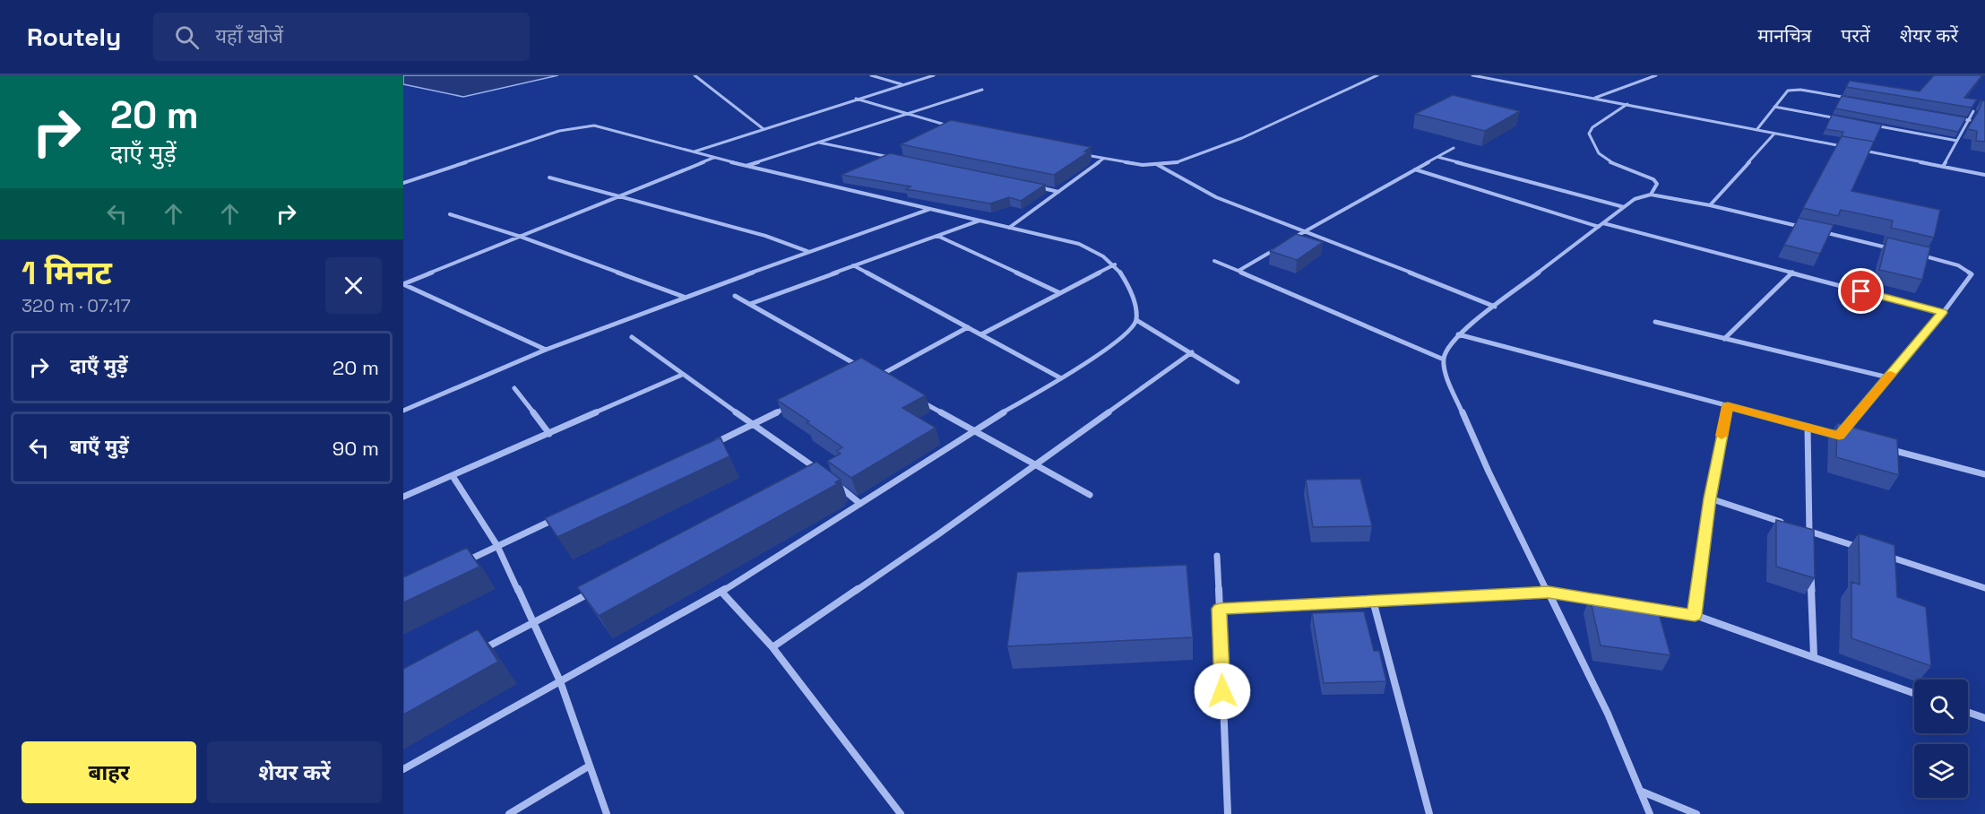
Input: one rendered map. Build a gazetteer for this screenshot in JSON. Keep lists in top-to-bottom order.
{
  "page": {
    "header": "Routely",
    "search": "यहाँ खोजें",
    "nav": ["मानचित्र", "परतें", "शेयर करें"],
    "turn": ["20 m", "दाएँ मुड़ें"],
    "heading": ["1 मिनट", "320 m · 07:17"],
    "list": [
      {
        "name": "दाएँ मुड़ें",
        "value": "20 m"
      },
      {
        "name": "बाएँ मुड़ें",
        "value": "90 m"
      }
    ],
    "buttons": ["बाहर", "शेयर करें"]
  }
}
